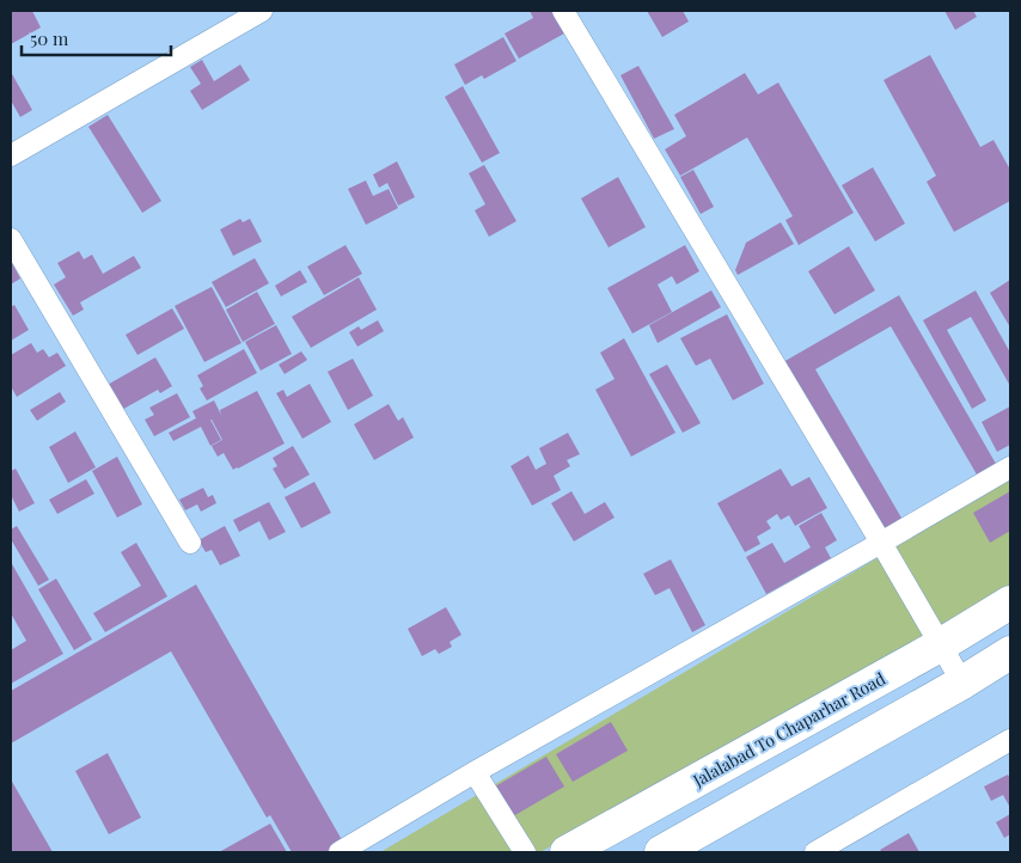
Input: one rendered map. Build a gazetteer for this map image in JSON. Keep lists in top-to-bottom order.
{
  "streets": {
    "main road": ["Jalalabad To Chaparhar Road"]
  },
  "scale_bar": "50 m"
}
